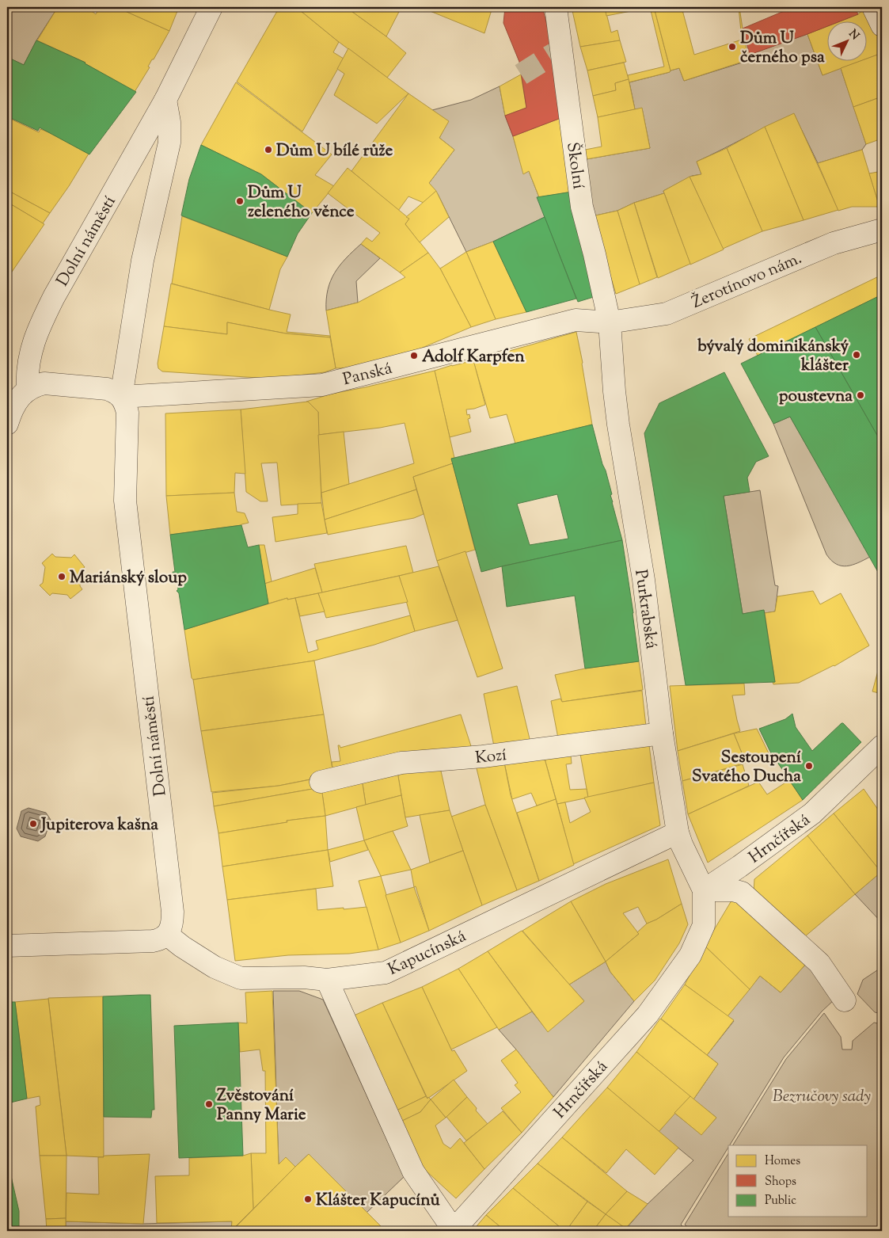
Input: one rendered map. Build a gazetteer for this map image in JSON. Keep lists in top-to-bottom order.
{
  "streets": {
    "street": [
      "Školní",
      "Dolní náměstí",
      "Žerotínovo nám.",
      "Panská",
      "Purkrabská",
      "Kozí",
      "Hrnčířská",
      "Kapucínská"
    ]
  },
  "crossings": [
    ["Školní", "Žerotínovo nám."],
    ["Školní", "Panská"],
    ["Školní", "Purkrabská"],
    ["Dolní náměstí", "Panská"],
    ["Dolní náměstí", "Kapucínská"],
    ["Žerotínovo nám.", "Panská"],
    ["Žerotínovo nám.", "Purkrabská"],
    ["Panská", "Purkrabská"],
    ["Purkrabská", "Kozí"],
    ["Purkrabská", "Hrnčířská"],
    ["Purkrabská", "Kapucínská"],
    ["Hrnčířská", "Kapucínská"]
  ],
  "parks": ["Bezručovy sady"],
  "places": [
    "Dům U černého psa",
    "Dům U bílé růže",
    "Dům U zeleného věnce",
    "bývalý dominikánský klášter",
    "Adolf Karpfen",
    "poustevna",
    "Mariánský sloup",
    "Sestoupení Svatého Ducha",
    "Jupiterova kašna",
    "Zvěstování Panny Marie",
    "Klášter Kapucínů"
  ],
  "legend": ["Homes", "Shops", "Public"],
  "north": "top right"
}
